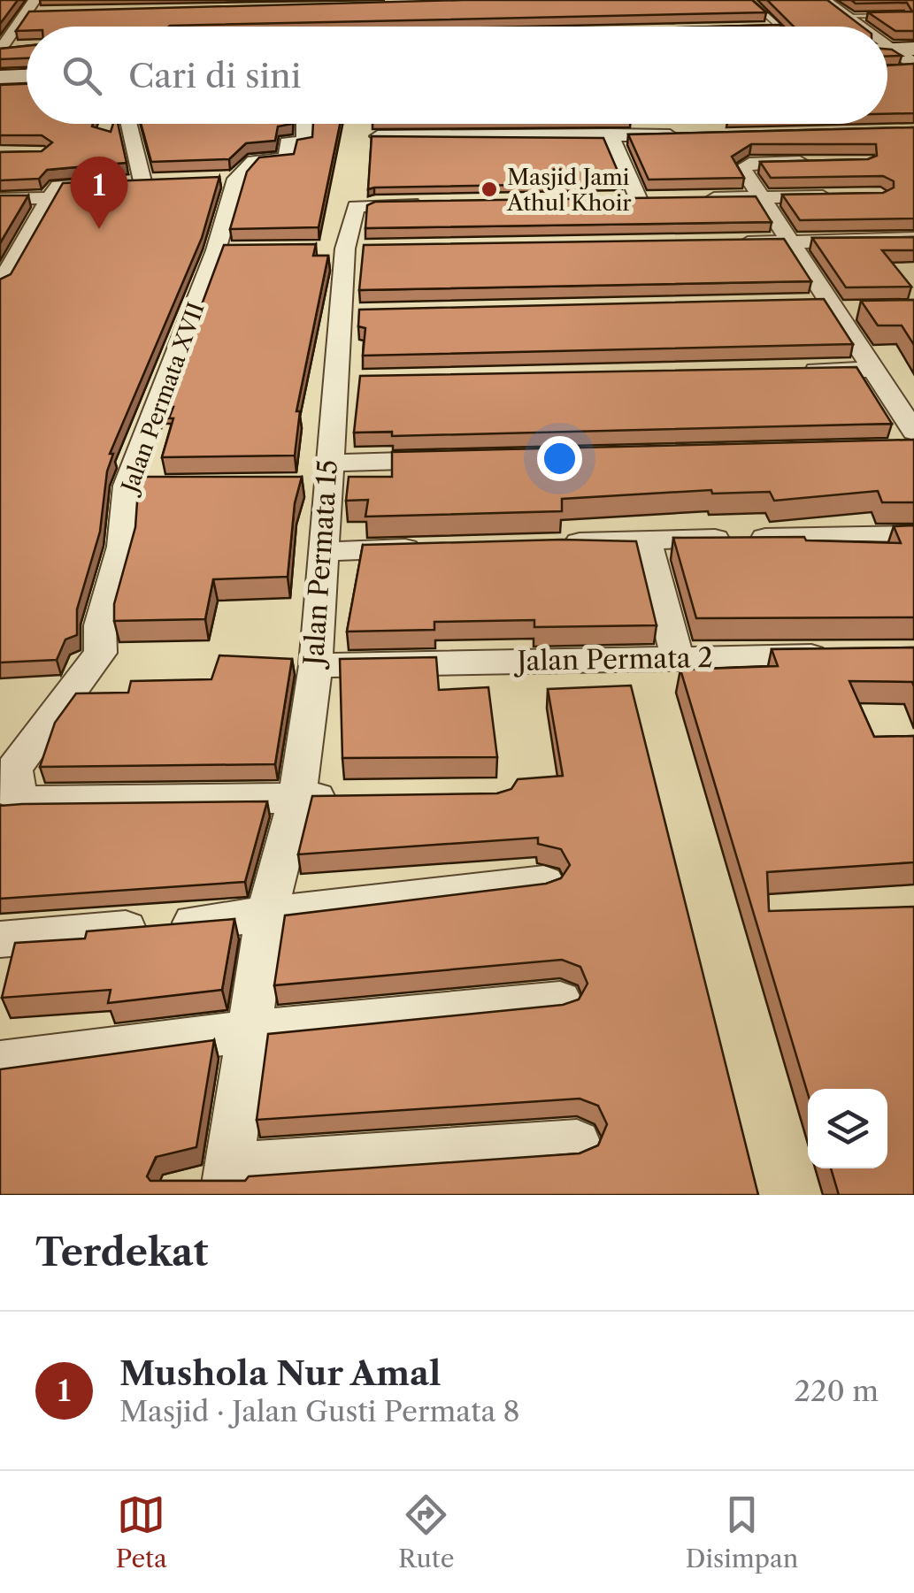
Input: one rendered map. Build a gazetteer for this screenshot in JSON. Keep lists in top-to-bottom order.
{
  "streets": {
    "street": ["Jalan Permata XVII", "Jalan Permata 15", "Jalan Permata 2"]
  },
  "crossings": [
    ["Jalan Permata 15", "Jalan Permata 2"]
  ],
  "places": ["Masjid Jami Athul Khoir"],
  "page": {
    "search": "Cari di sini",
    "pins": "1",
    "heading": "Terdekat",
    "list": [
      {
        "mark": "1",
        "name": "Mushola Nur Amal",
        "note": "Masjid · Jalan Gusti Permata 8",
        "value": "220 m"
      }
    ],
    "nav": ["Peta", "Rute", "Disimpan"]
  }
}
